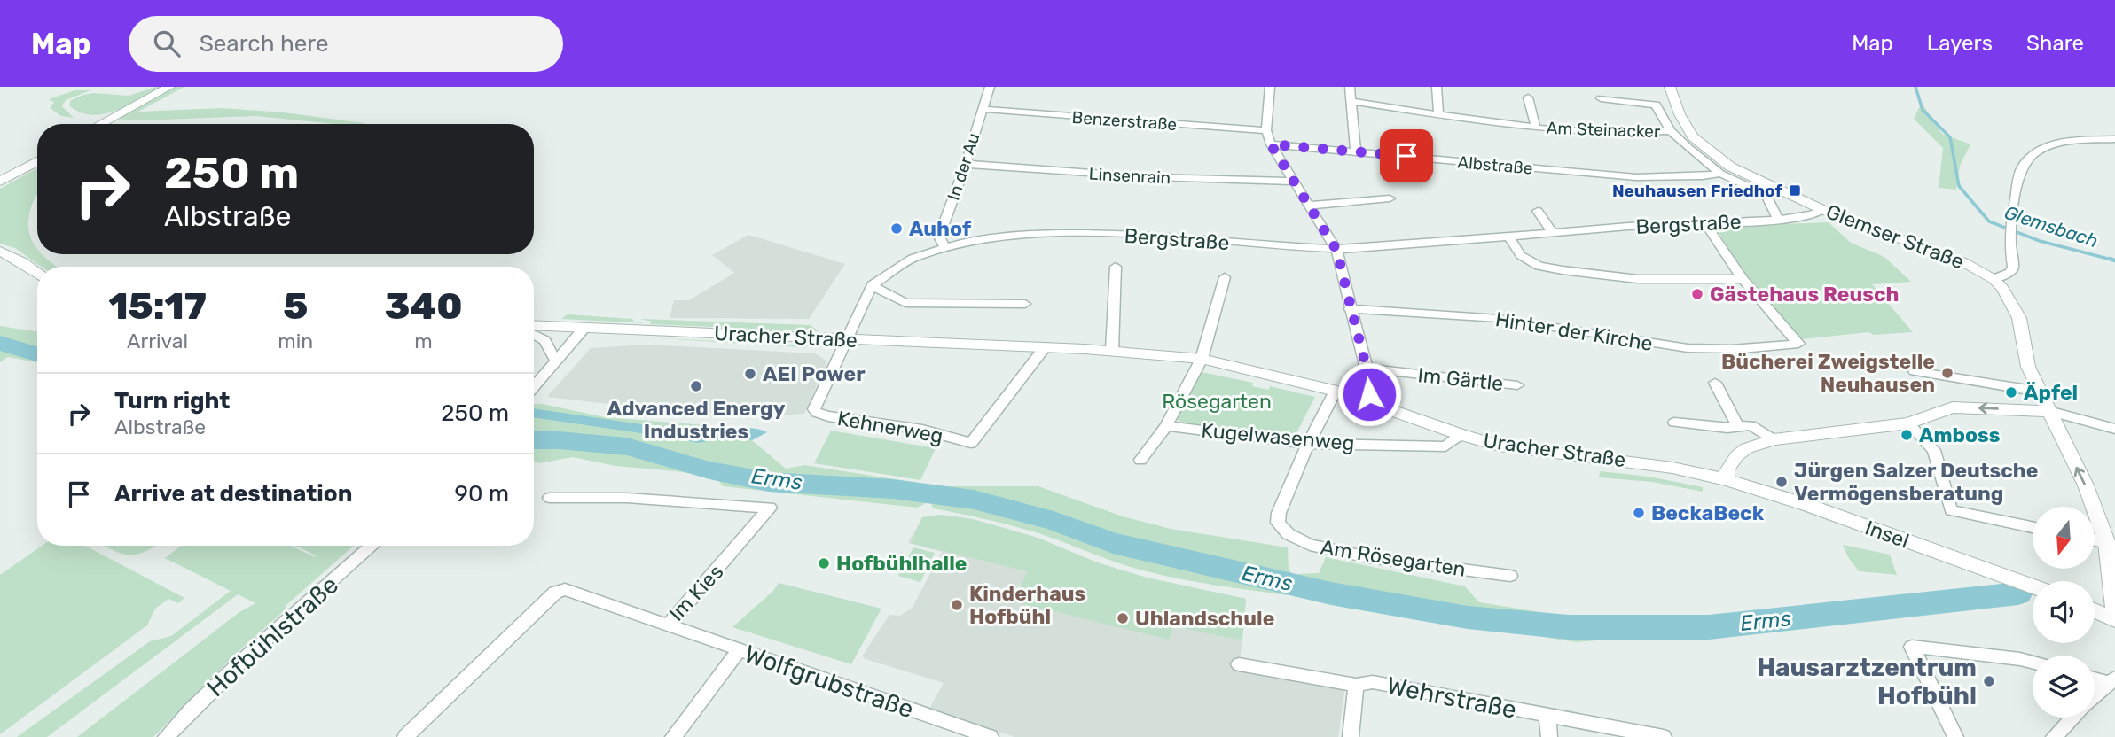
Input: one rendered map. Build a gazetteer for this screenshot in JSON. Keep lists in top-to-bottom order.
{
  "streets": {
    "street": [
      "Benzerstraße",
      "Am Steinacker",
      "Albstraße",
      "In der Au",
      "Linsenrain",
      "Bergstraße",
      "Glemser Straße",
      "Hinter der Kirche",
      "Uracher Straße",
      "Im Gärtle",
      "Kehnerweg",
      "Kugelwasenweg",
      "Insel",
      "Am Rösegarten",
      "Im Kies",
      "Hofbühlstraße",
      "Wolfgrubstraße",
      "Wehrstraße"
    ]
  },
  "crossings": [
    ["Benzerstraße", "In der Au"],
    ["Am Steinacker", "Albstraße"],
    ["Am Steinacker", "Bergstraße"],
    ["In der Au", "Linsenrain"],
    ["In der Au", "Bergstraße"],
    ["Bergstraße", "Glemser Straße"],
    ["Bergstraße", "Uracher Straße"],
    ["Bergstraße", "Kehnerweg"],
    ["Uracher Straße", "Kehnerweg"],
    ["Uracher Straße", "Kugelwasenweg"],
    ["Uracher Straße", "Insel"],
    ["Uracher Straße", "Am Rösegarten"],
    ["Kugelwasenweg", "Am Rösegarten"],
    ["Im Kies", "Wolfgrubstraße"]
  ],
  "water": ["Glemsbach", "Erms"],
  "parks": ["Rösegarten"],
  "places": {
    "transit": ["Neuhausen Friedhof"],
    "other": [
      "Auhof",
      "Gästehaus Reusch",
      "Bücherei Zweigstelle Neuhausen",
      "AEI Power",
      "Advanced Energy Industries",
      "Äpfel",
      "Amboss",
      "Jürgen Salzer Deutsche Vermögensberatung",
      "BeckaBeck",
      "Hofbühlhalle",
      "Kinderhaus Hofbühl",
      "Uhlandschule",
      "Hausarztzentrum Hofbühl"
    ]
  },
  "north": "bottom",
  "page": {
    "header": "Map",
    "search": "Search here",
    "nav": ["Map", "Layers", "Share"],
    "turn": ["250 m", "Albstraße"],
    "eta": [
      "15:17",
      "Arrival",
      "5",
      "min",
      "340",
      "m"
    ],
    "list": [
      {
        "name": "Turn right",
        "note": "Albstraße",
        "value": "250 m"
      },
      {
        "name": "Arrive at destination",
        "value": "90 m"
      }
    ]
  }
}
